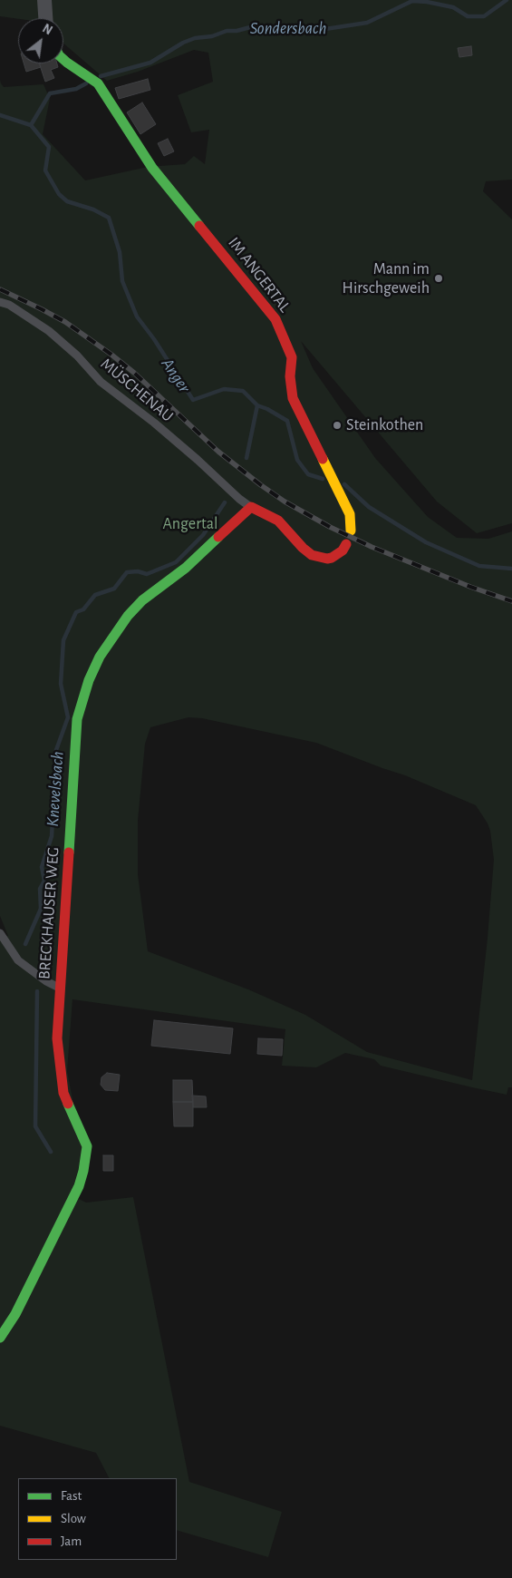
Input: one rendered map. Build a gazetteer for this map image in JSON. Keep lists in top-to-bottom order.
{
  "streets": {
    "street": ["IM ANGERTAL", "BRECKHAUSER WEG"],
    "lane": ["MÜSCHENAU"]
  },
  "crossings": [
    ["MÜSCHENAU", "BRECKHAUSER WEG"]
  ],
  "water": ["Sondersbach", "Anger", "Knevelsbach"],
  "parks": ["Angertal"],
  "places": ["Mann im Hirschgeweih", "Steinkothen"],
  "legend": ["Fast", "Slow", "Jam"],
  "north": "top right"
}
